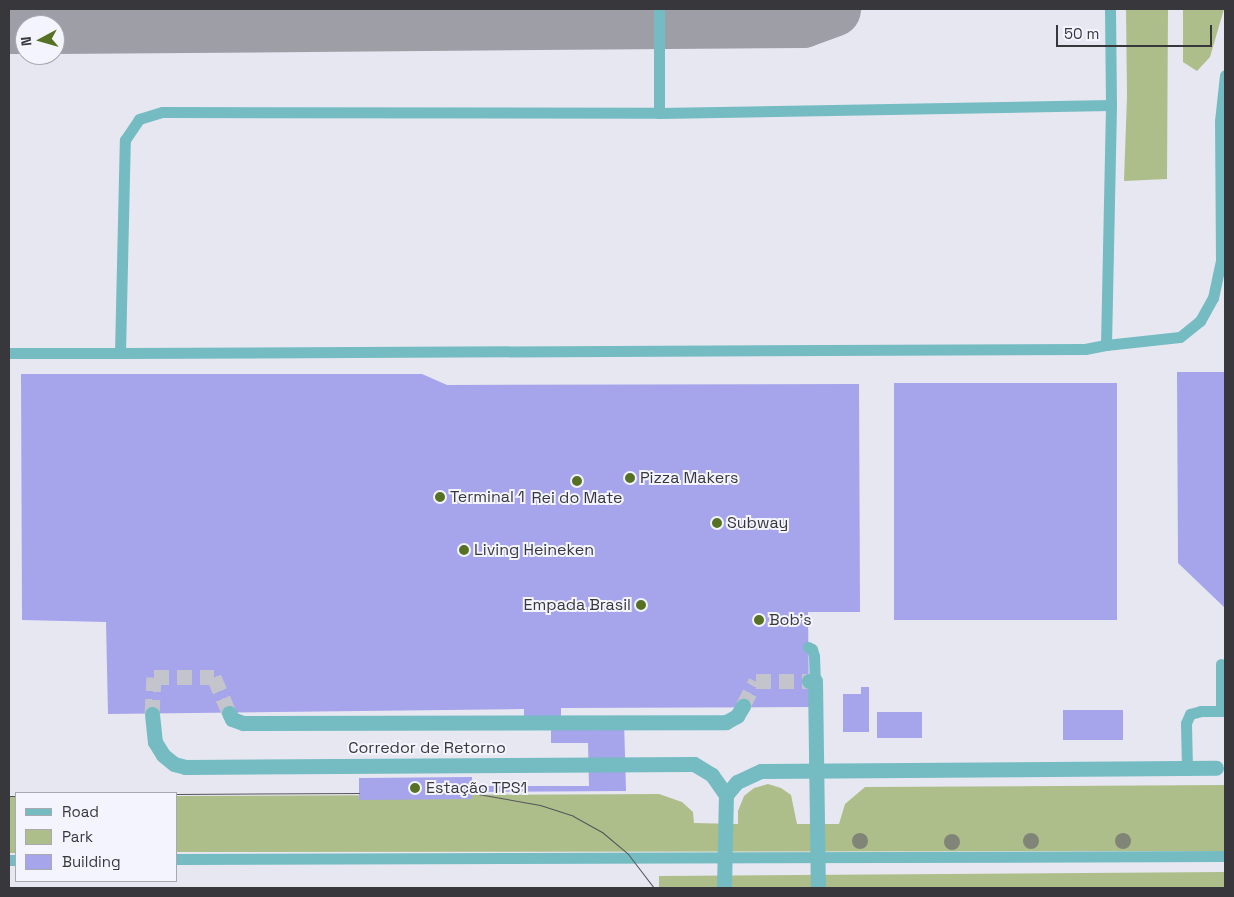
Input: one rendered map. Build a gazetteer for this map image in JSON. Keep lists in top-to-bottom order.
{
  "streets": {
    "street": ["Corredor de Retorno"]
  },
  "places": [
    "Pizza Makers",
    "Rei do Mate",
    "Terminal 1",
    "Subway",
    "Living Heineken",
    "Empada Brasil",
    "Bob's",
    "Estação TPS1"
  ],
  "legend": ["Road", "Park", "Building"],
  "scale_bar": "50 m",
  "north": "left"
}
